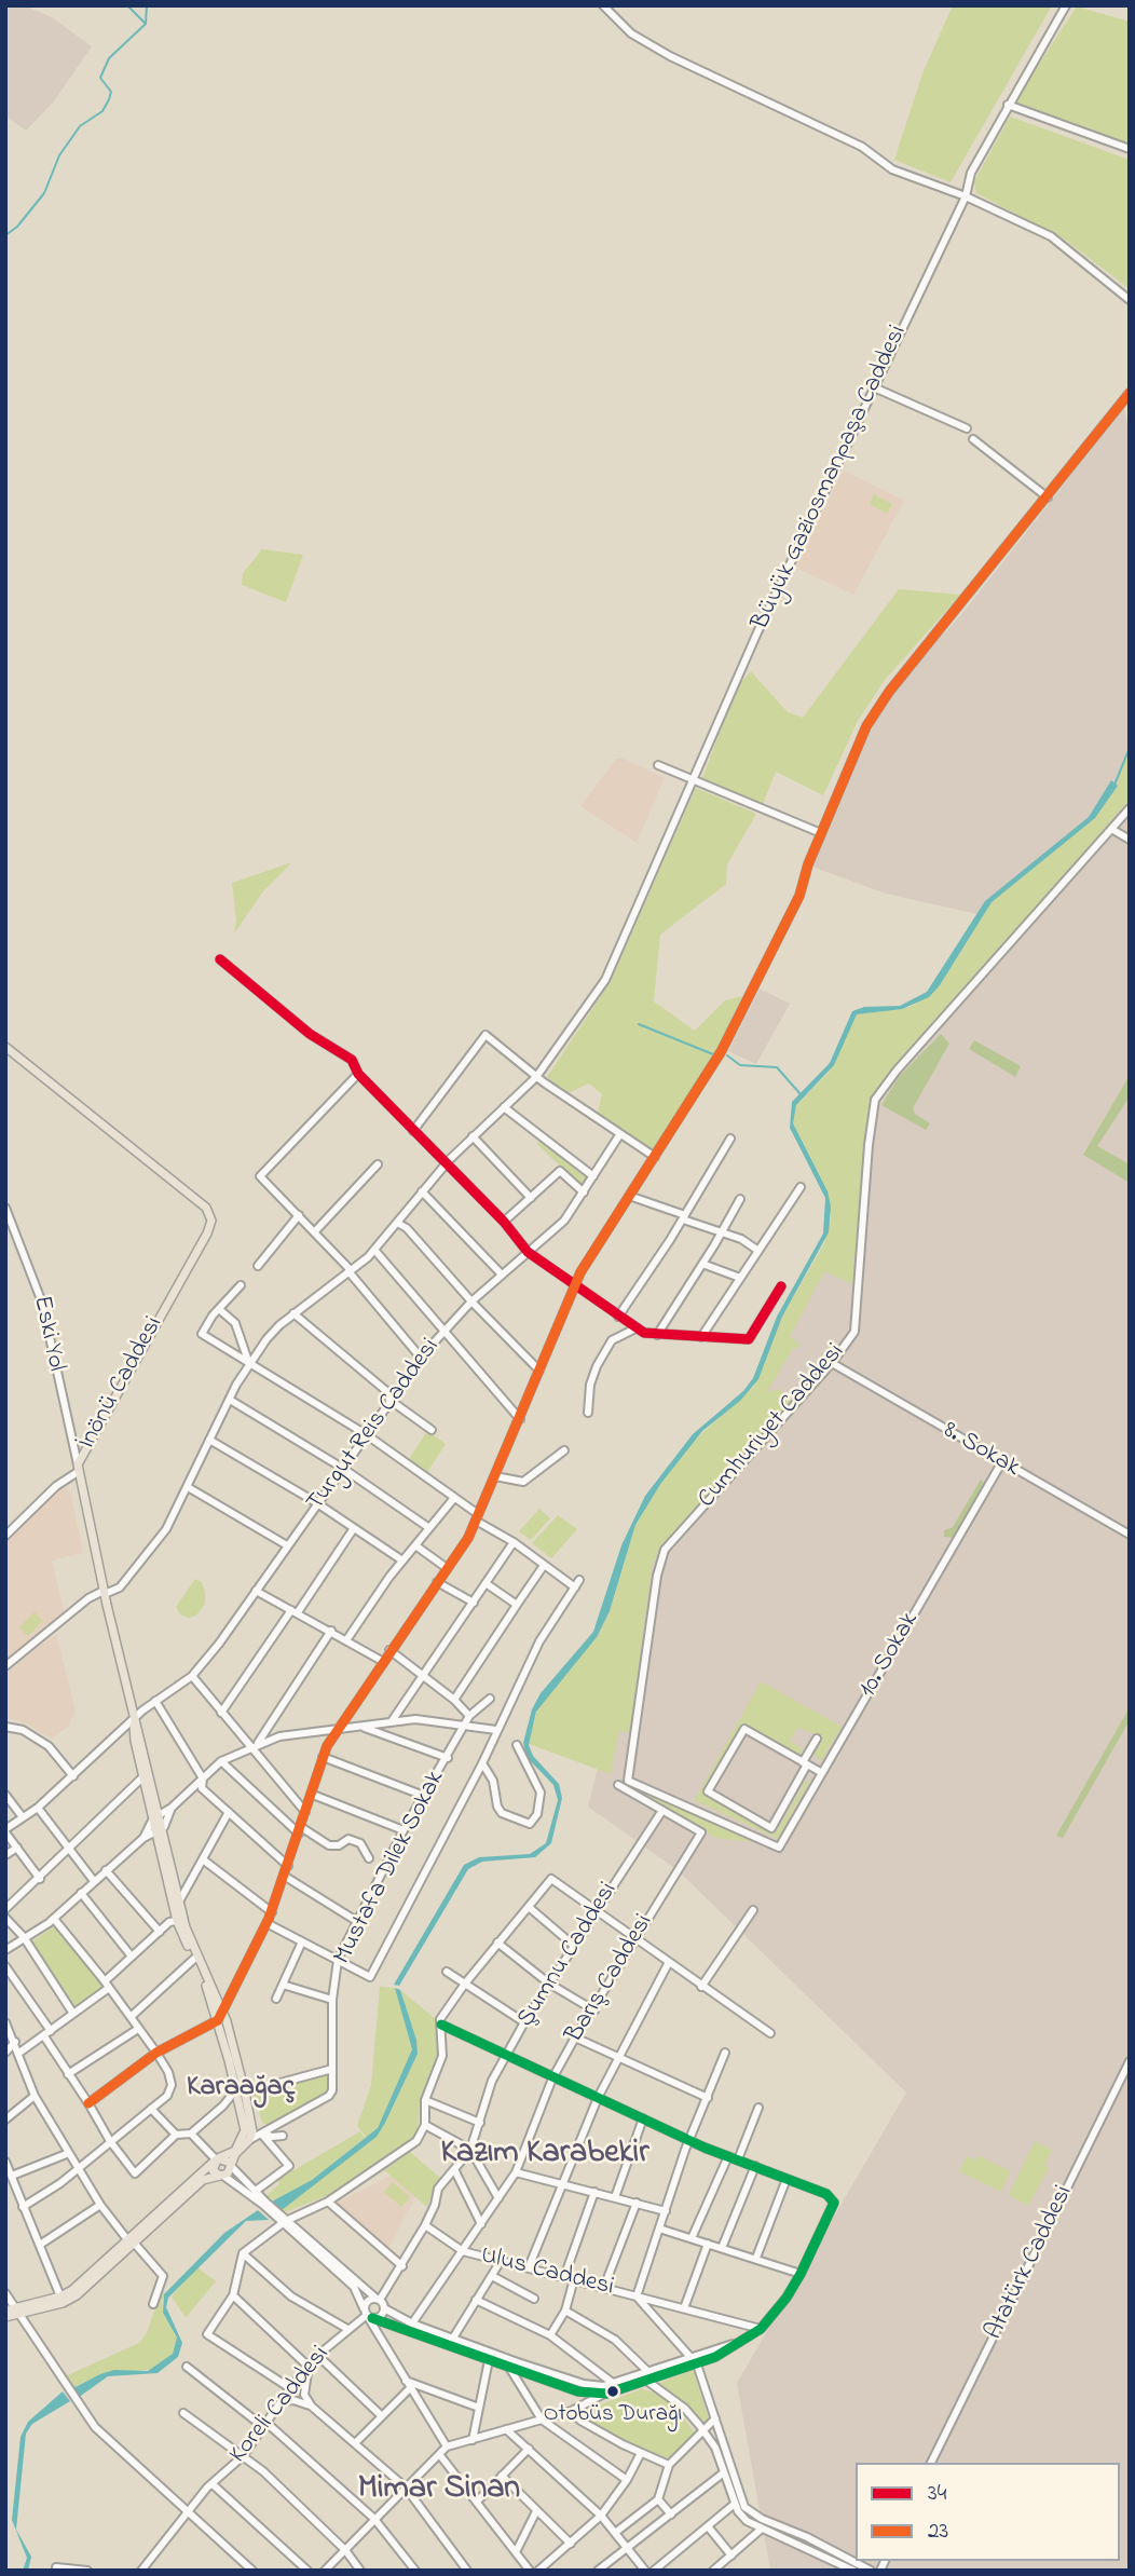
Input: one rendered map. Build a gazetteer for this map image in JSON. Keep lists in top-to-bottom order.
{
  "streets": {
    "main road": ["İnönü Caddesi"],
    "street": [
      "Büyük Gaziosmanpaşa Caddesi",
      "Eski Yol",
      "Turgut Reis Caddesi",
      "Cumhuriyet Caddesi",
      "8. Sokak",
      "10. Sokak",
      "Mustafa Dilek Sokak",
      "Şumnu Caddesi",
      "Barış Caddesi",
      "Atatürk Caddesi",
      "Ulus Caddesi",
      "Koreli Caddesi"
    ]
  },
  "crossings": [
    ["Büyük Gaziosmanpaşa Caddesi", "İnönü Caddesi"],
    ["Eski Yol", "İnönü Caddesi"],
    ["İnönü Caddesi", "Turgut Reis Caddesi"],
    ["İnönü Caddesi", "Mustafa Dilek Sokak"],
    ["Cumhuriyet Caddesi", "8. Sokak"],
    ["Cumhuriyet Caddesi", "10. Sokak"],
    ["8. Sokak", "10. Sokak"],
    ["Şumnu Caddesi", "Koreli Caddesi"],
    ["Barış Caddesi", "Ulus Caddesi"]
  ],
  "districts": ["Karaağaç", "Kazım Karabekir", "Mimar Sinan"],
  "places": ["Otobüs Durağı"],
  "lines": ["transit line 23", "transit line 34"],
  "legend": ["34", "23"]
}
